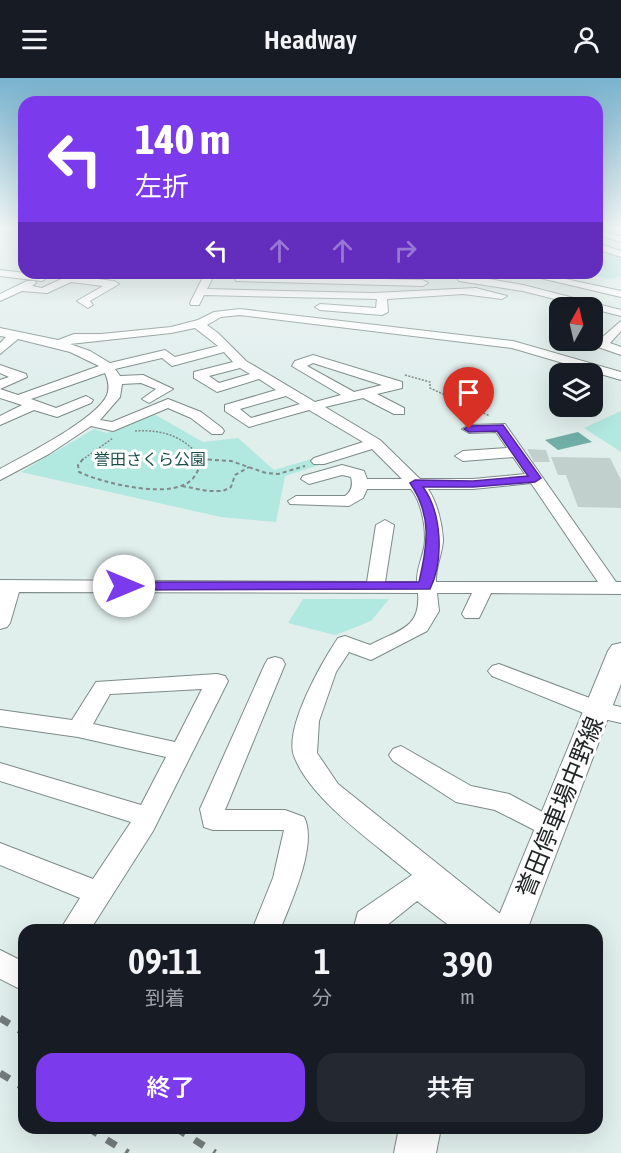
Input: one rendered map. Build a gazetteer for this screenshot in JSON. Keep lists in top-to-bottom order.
{
  "streets": {
    "main road": ["誉田停車場中野線"]
  },
  "parks": ["誉田さくら公園"],
  "north": "top",
  "page": {
    "header": "Headway",
    "turn": ["140 m", "左折"],
    "eta": [
      "09:11",
      "到着",
      "1",
      "分",
      "390",
      "m"
    ],
    "buttons": ["終了", "共有"]
  }
}
